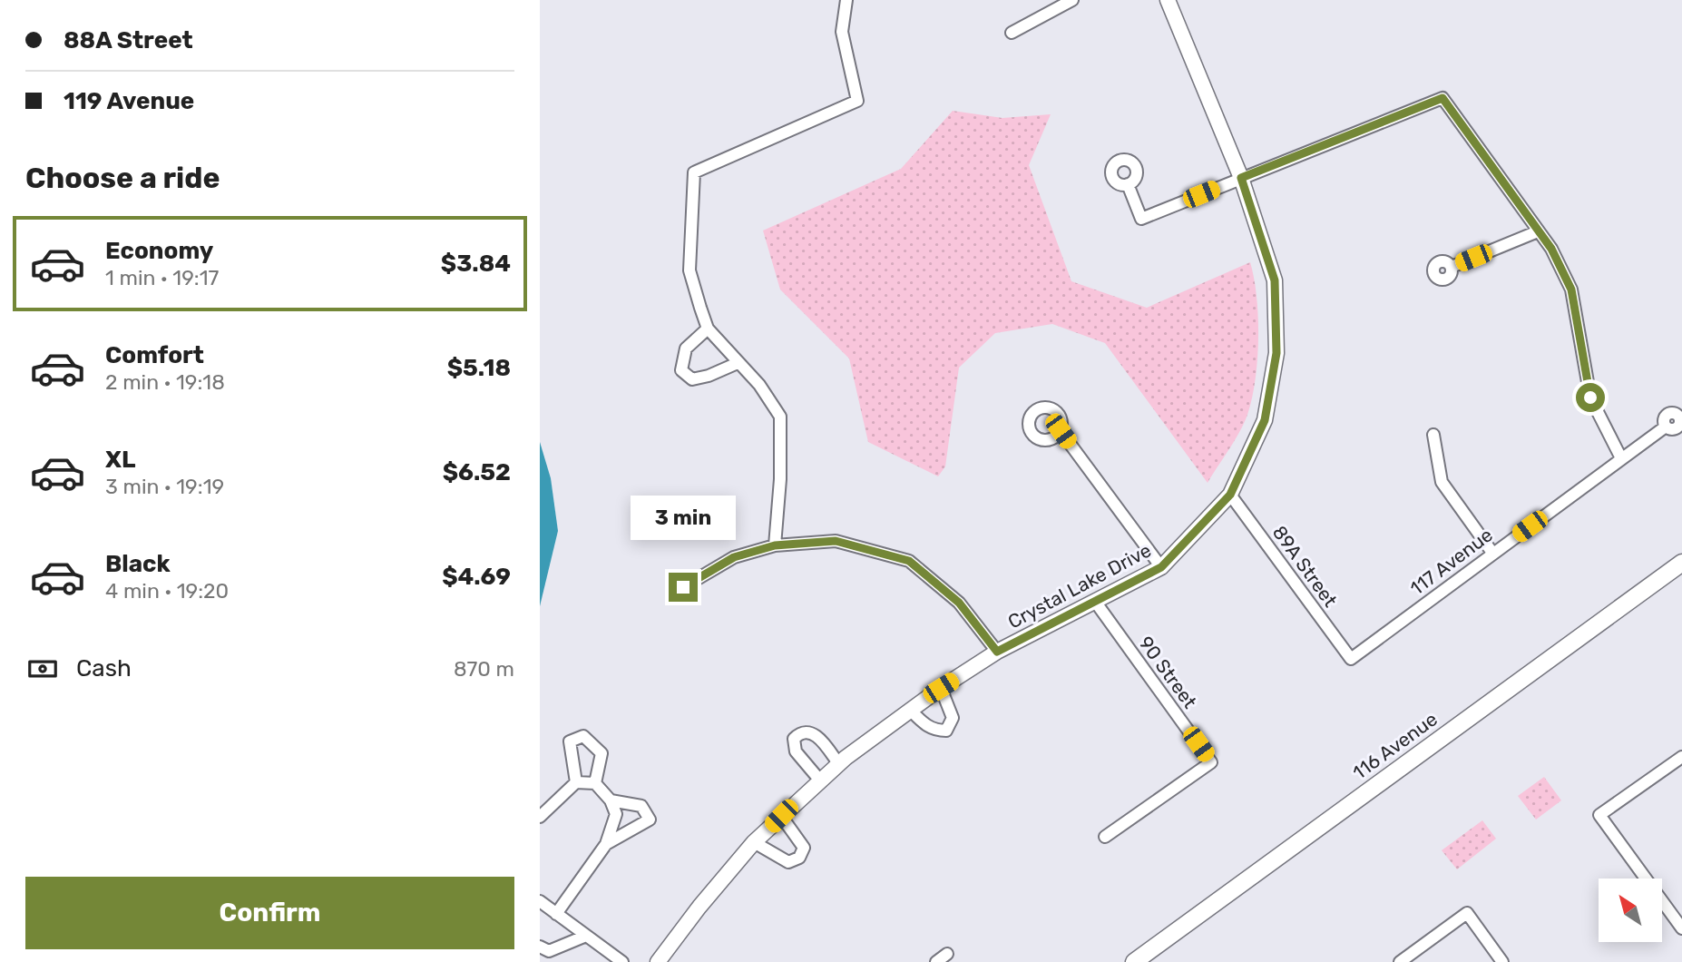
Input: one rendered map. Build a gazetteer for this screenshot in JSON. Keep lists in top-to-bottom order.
{
  "streets": {
    "main road": ["116 Avenue"],
    "street": [
      "117 Avenue",
      "89A Street",
      "Crystal Lake Drive",
      "90 Street"
    ]
  },
  "crossings": [
    ["117 Avenue", "89A Street"],
    ["89A Street", "Crystal Lake Drive"],
    ["Crystal Lake Drive", "90 Street"]
  ],
  "north": "top left",
  "page": {
    "banner": ["88A Street", "119 Avenue"],
    "heading": "Choose a ride",
    "list": [
      {
        "name": "Economy",
        "note": "1 min · 19:17",
        "value": "$3.84"
      },
      {
        "name": "Comfort",
        "note": "2 min · 19:18",
        "value": "$5.18"
      },
      {
        "name": "XL",
        "note": "3 min · 19:19",
        "value": "$6.52"
      },
      {
        "name": "Black",
        "note": "4 min · 19:20",
        "value": "$4.69"
      }
    ],
    "bubble": "3 min",
    "pay": ["Cash", "870 m"],
    "buttons": "Confirm"
  }
}
